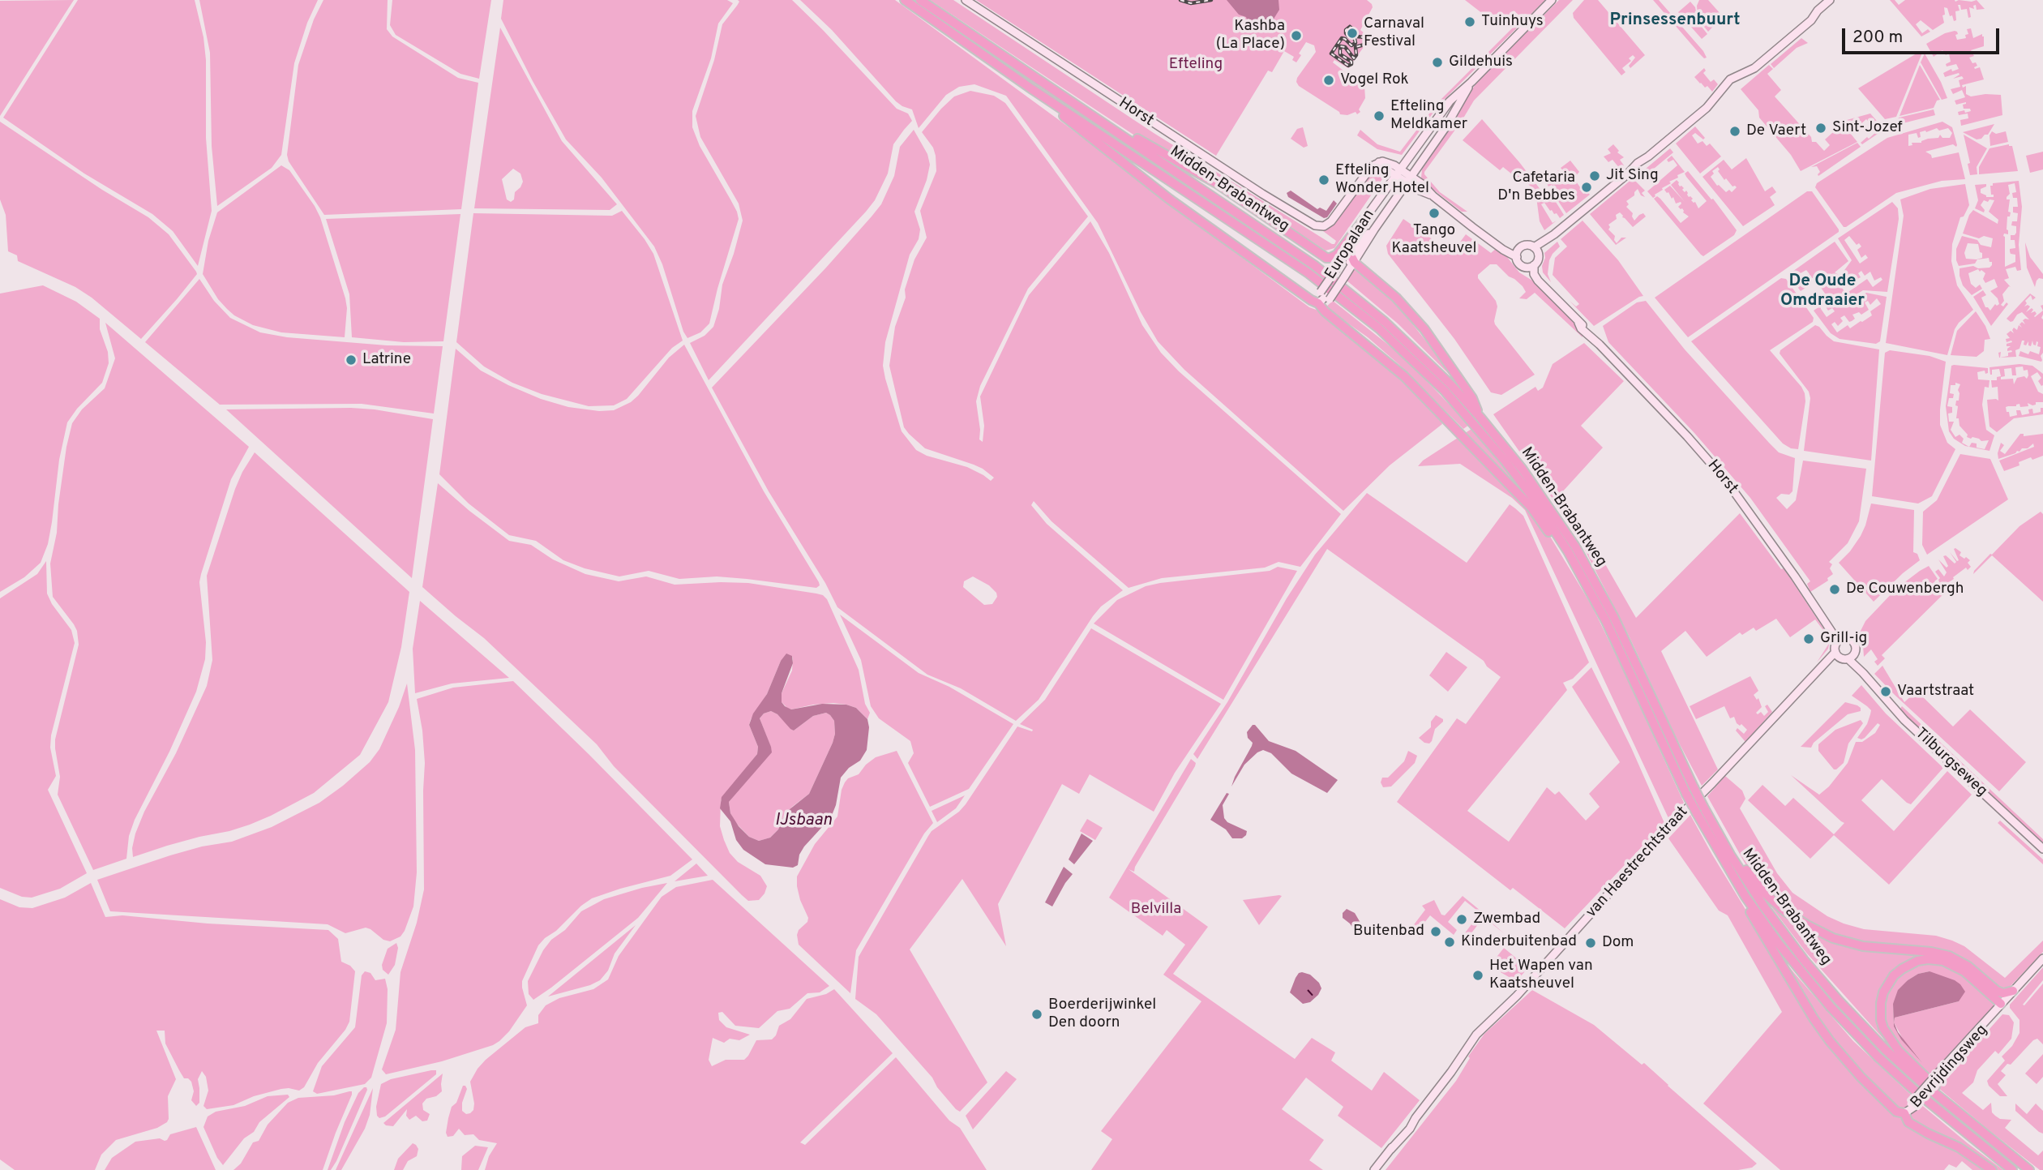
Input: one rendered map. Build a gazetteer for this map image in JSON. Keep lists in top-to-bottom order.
{
  "streets": {
    "highway": ["Midden-Brabantweg"],
    "street": [
      "Horst",
      "Europalaan",
      "Tilburgseweg",
      "van Haestrechtstraat",
      "Bevrijdingsweg"
    ]
  },
  "crossings": [
    ["Horst", "Europalaan"],
    ["Horst", "Tilburgseweg"],
    ["Horst", "van Haestrechtstraat"],
    ["Tilburgseweg", "van Haestrechtstraat"]
  ],
  "districts": ["Prinsessenbuurt", "De Oude Omdraaier"],
  "water": ["IJsbaan"],
  "parks": ["Efteling", "Belvilla"],
  "places": [
    "Tuinhuys",
    "Carnaval Festival",
    "Kashba (La Place)",
    "Gildehuis",
    "Vogel Rok",
    "Efteling Meldkamer",
    "Sint-Jozef",
    "De Vaert",
    "Jit Sing",
    "Efteling Wonder Hotel",
    "Cafetaria D'n Bebbes",
    "Tango Kaatsheuvel",
    "Latrine",
    "De Couwenbergh",
    "Grill-ig",
    "Vaartstraat",
    "Zwembad",
    "Buitenbad",
    "Kinderbuitenbad",
    "Dom",
    "Het Wapen van Kaatsheuvel",
    "Boerderijwinkel Den doorn"
  ],
  "scale_bar": "200 m"
}
